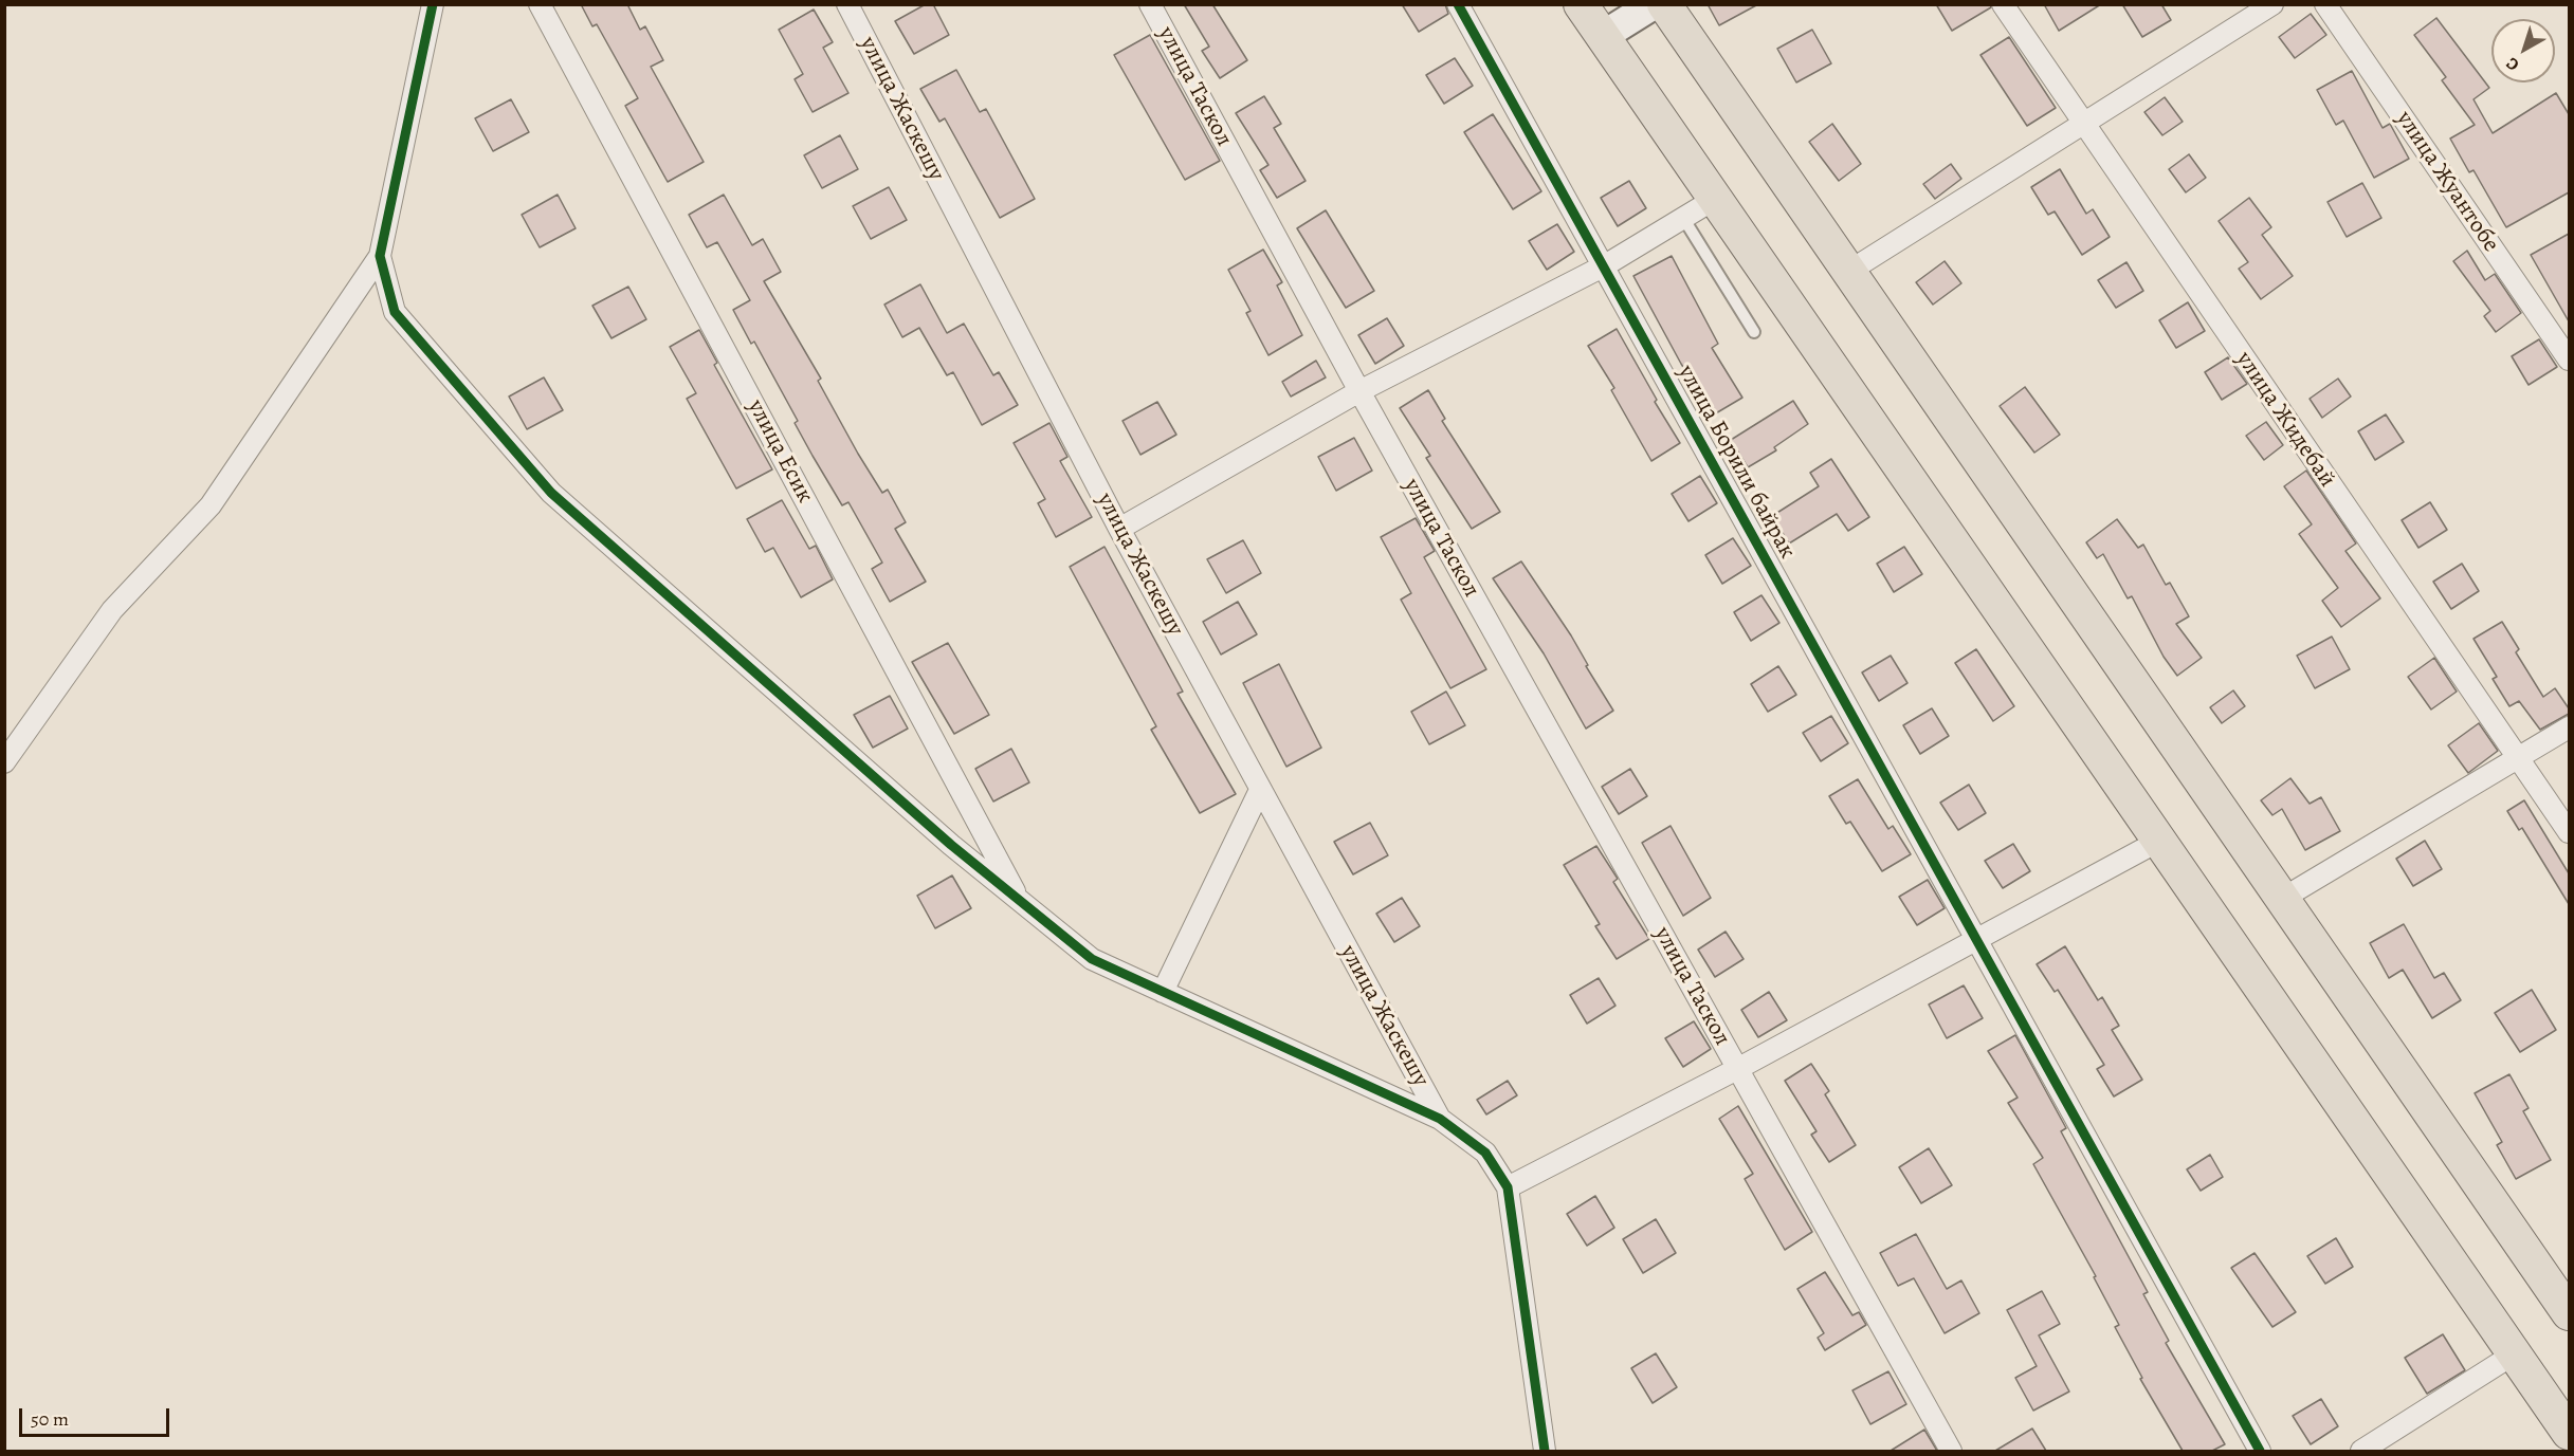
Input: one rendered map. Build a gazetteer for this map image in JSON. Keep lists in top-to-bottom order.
{
  "streets": {
    "street": [
      "улица Таскол",
      "улица Жаскешу",
      "улица Жуантобе",
      "улица Жидебай",
      "улица Есик",
      "улица Борили байрак"
    ]
  },
  "scale_bar": "50 m",
  "north": "bottom left"
}
